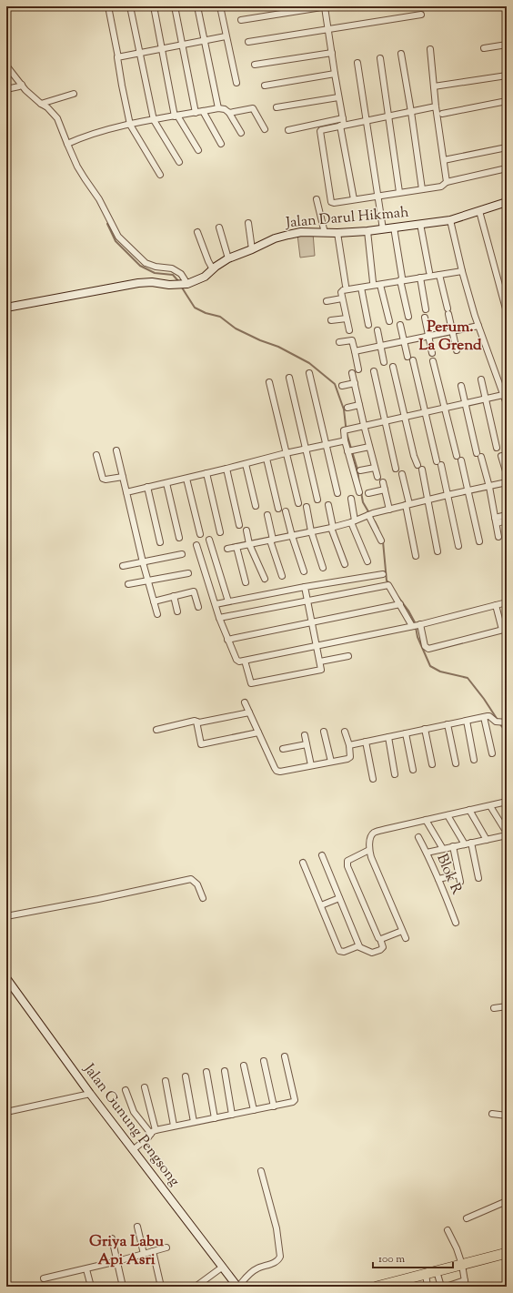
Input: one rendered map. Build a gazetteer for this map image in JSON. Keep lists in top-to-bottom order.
{
  "streets": {
    "street": ["Jalan Darul Hikmah", "Blok R", "Jalan Gunung Pengsong"]
  },
  "districts": ["Perum. La Grend", "Griya Labu Api Asri"],
  "scale_bar": "100 m"
}
